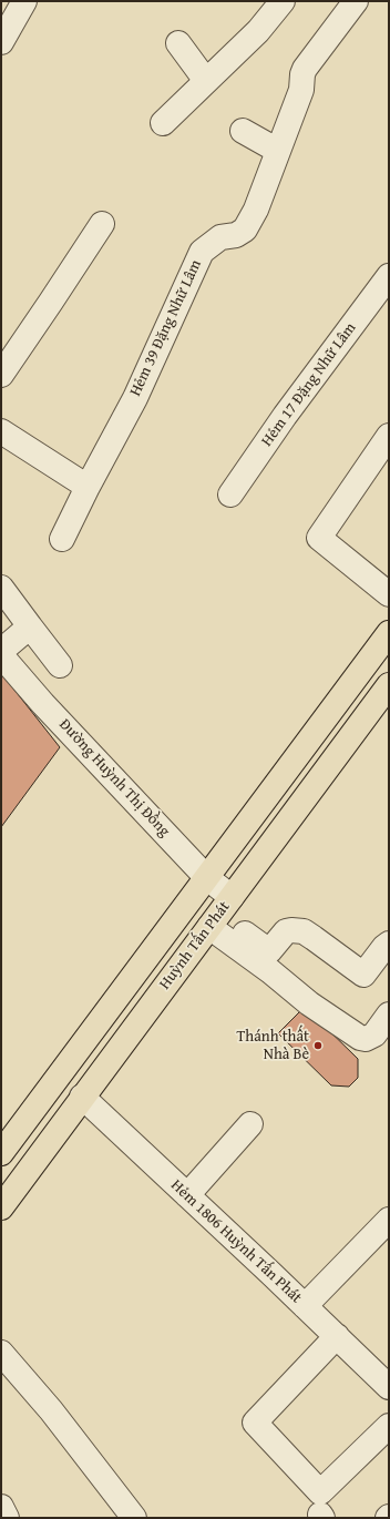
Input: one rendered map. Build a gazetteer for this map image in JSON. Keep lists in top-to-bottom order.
{
  "streets": {
    "main road": ["Huỳnh Tấn Phát"],
    "street": [
      "Hẻm 39 Đặng Nhữ Lâm",
      "Hẻm 17 Đặng Nhữ Lâm",
      "Đường Huỳnh Thị Đồng",
      "Hẻm 1806 Huỳnh Tấn Phát"
    ]
  },
  "crossings": [
    ["Đường Huỳnh Thị Đồng", "Huỳnh Tấn Phát"],
    ["Huỳnh Tấn Phát", "Hẻm 1806 Huỳnh Tấn Phát"]
  ],
  "places": ["Thánh thất Nhà Bè"]
}
